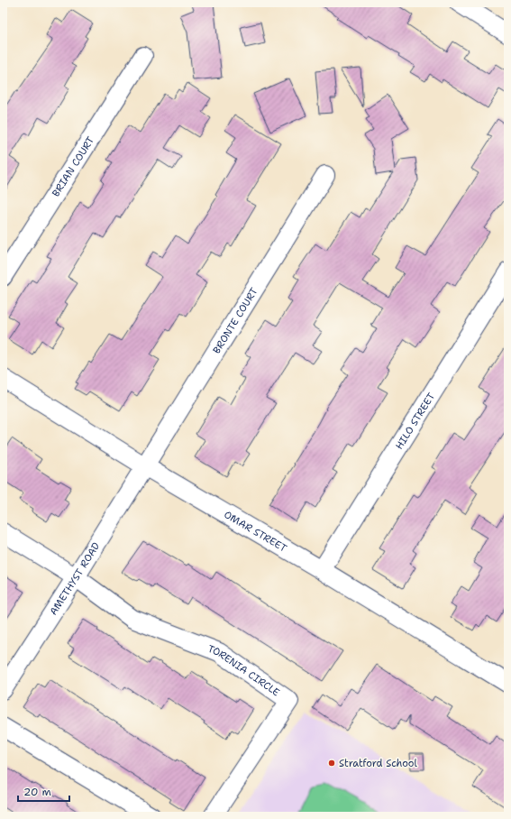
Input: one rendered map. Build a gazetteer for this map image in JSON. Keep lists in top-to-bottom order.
{
  "streets": {
    "street": [
      "BRIAN COURT",
      "BRONTE COURT",
      "HILO STREET",
      "OMAR STREET",
      "AMETHYST ROAD",
      "TORENIA CIRCLE"
    ]
  },
  "crossings": [
    ["BRONTE COURT", "OMAR STREET"],
    ["BRONTE COURT", "AMETHYST ROAD"],
    ["HILO STREET", "OMAR STREET"],
    ["OMAR STREET", "AMETHYST ROAD"],
    ["AMETHYST ROAD", "TORENIA CIRCLE"]
  ],
  "places": ["Stratford School"],
  "scale_bar": "20 m"
}
